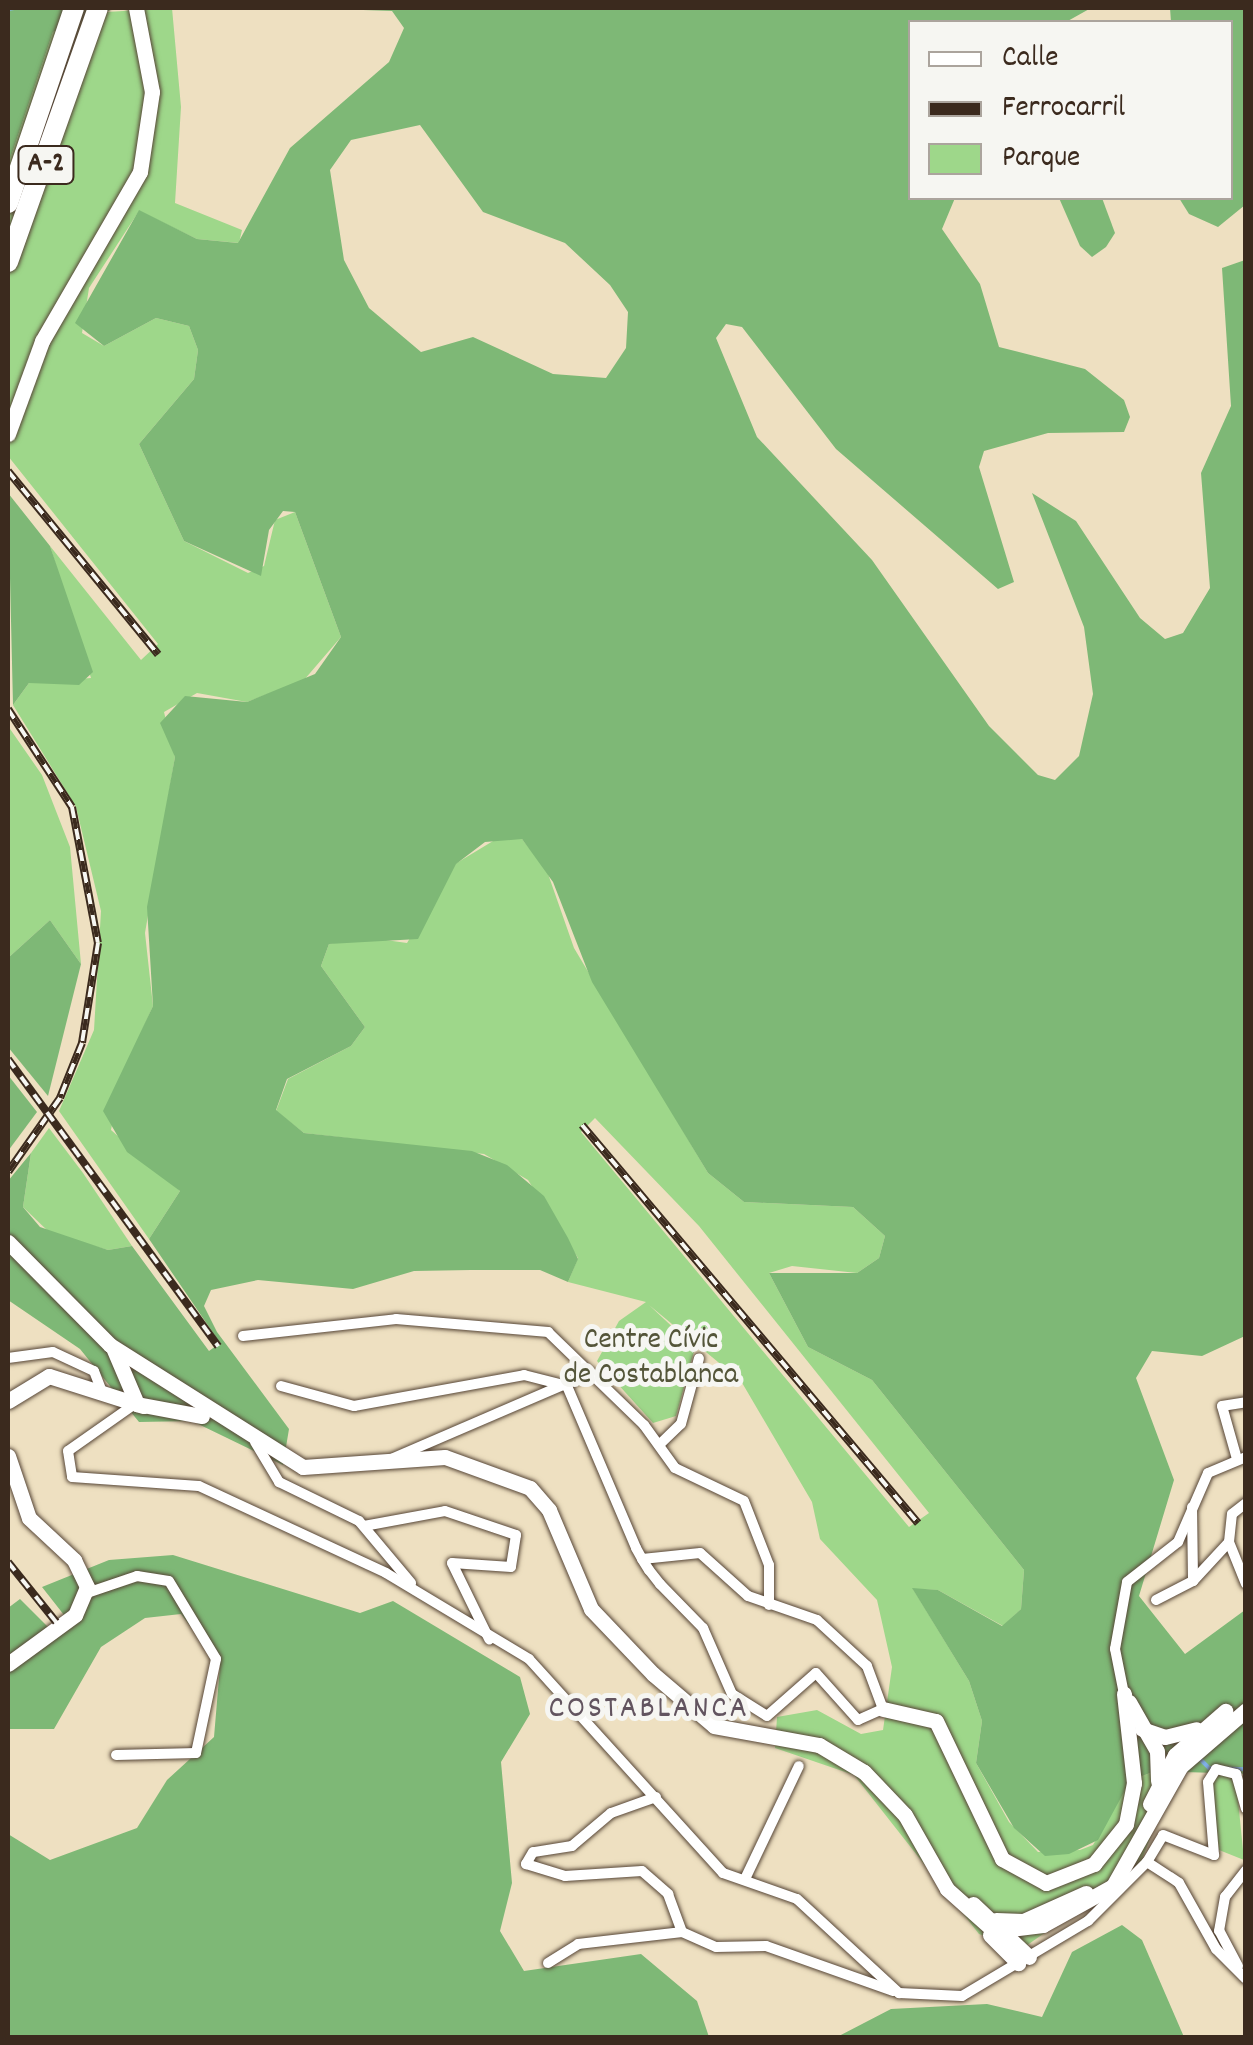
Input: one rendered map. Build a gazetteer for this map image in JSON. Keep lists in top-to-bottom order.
{
  "streets": {
    "highway": ["A-2"]
  },
  "districts": ["COSTABLANCA"],
  "parks": ["Centre Cívic de Costablanca"],
  "legend": ["Calle", "Ferrocarril", "Parque"]
}
